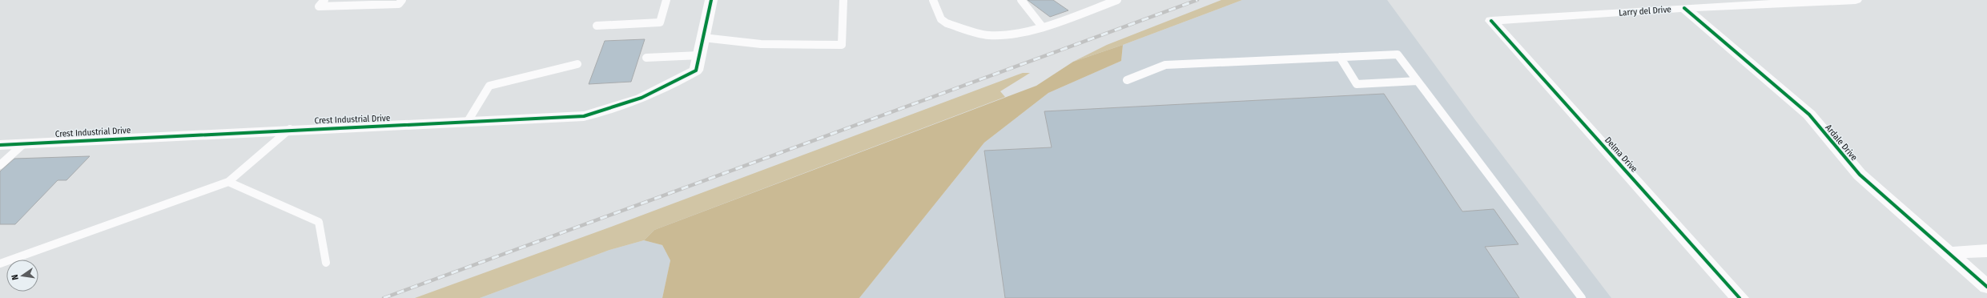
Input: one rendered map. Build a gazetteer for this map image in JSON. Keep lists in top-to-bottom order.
{
  "streets": {
    "street": [
      "Larry del Drive",
      "Crest Industrial Drive",
      "Ardale Drive",
      "Delma Drive"
    ]
  },
  "crossings": [
    ["Larry del Drive", "Ardale Drive"],
    ["Larry del Drive", "Delma Drive"]
  ],
  "north": "left"
}
